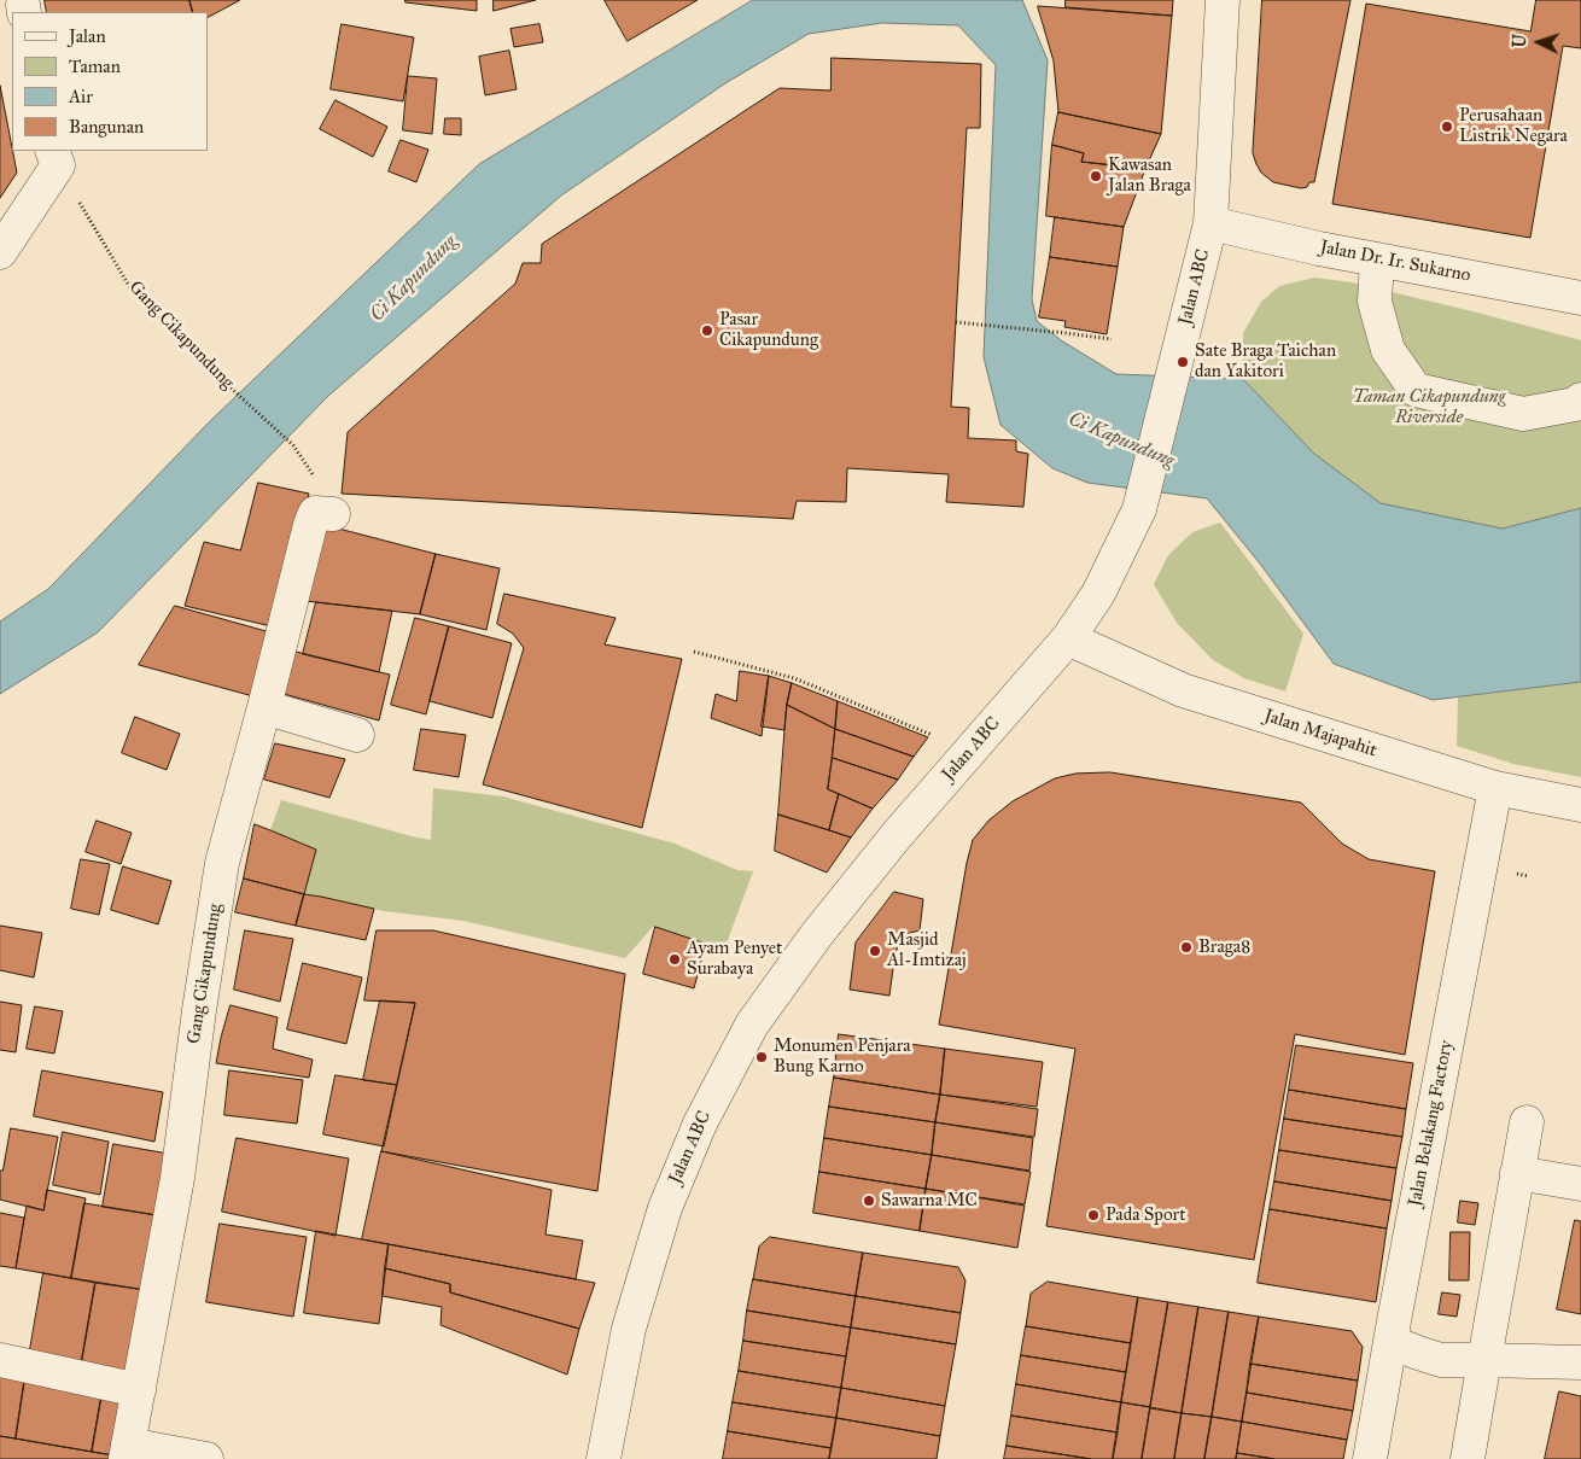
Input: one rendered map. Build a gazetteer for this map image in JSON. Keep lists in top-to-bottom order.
{
  "streets": {
    "street": [
      "Jalan Dr. Ir. Sukarno",
      "Jalan ABC",
      "Gang Cikapundung",
      "Jalan Majapahit",
      "Jalan Belakang Factory"
    ]
  },
  "crossings": [
    ["Jalan Dr. Ir. Sukarno", "Jalan ABC"],
    ["Jalan ABC", "Jalan Majapahit"],
    ["Jalan Majapahit", "Jalan Belakang Factory"]
  ],
  "water": ["Ci Kapundung"],
  "parks": ["Taman Cikapundung Riverside"],
  "places": [
    "Perusahaan Listrik Negara",
    "Kawasan Jalan Braga",
    "Pasar Cikapundung",
    "Sate Braga Taichan dan Yakitori",
    "Braga8",
    "Masjid Al-Imtizaj",
    "Ayam Penyet Surabaya",
    "Monumen Penjara Bung Karno",
    "Sawarna MC",
    "Pada Sport"
  ],
  "legend": [
    "Jalan",
    "Taman",
    "Air",
    "Bangunan"
  ],
  "north": "left"
}
